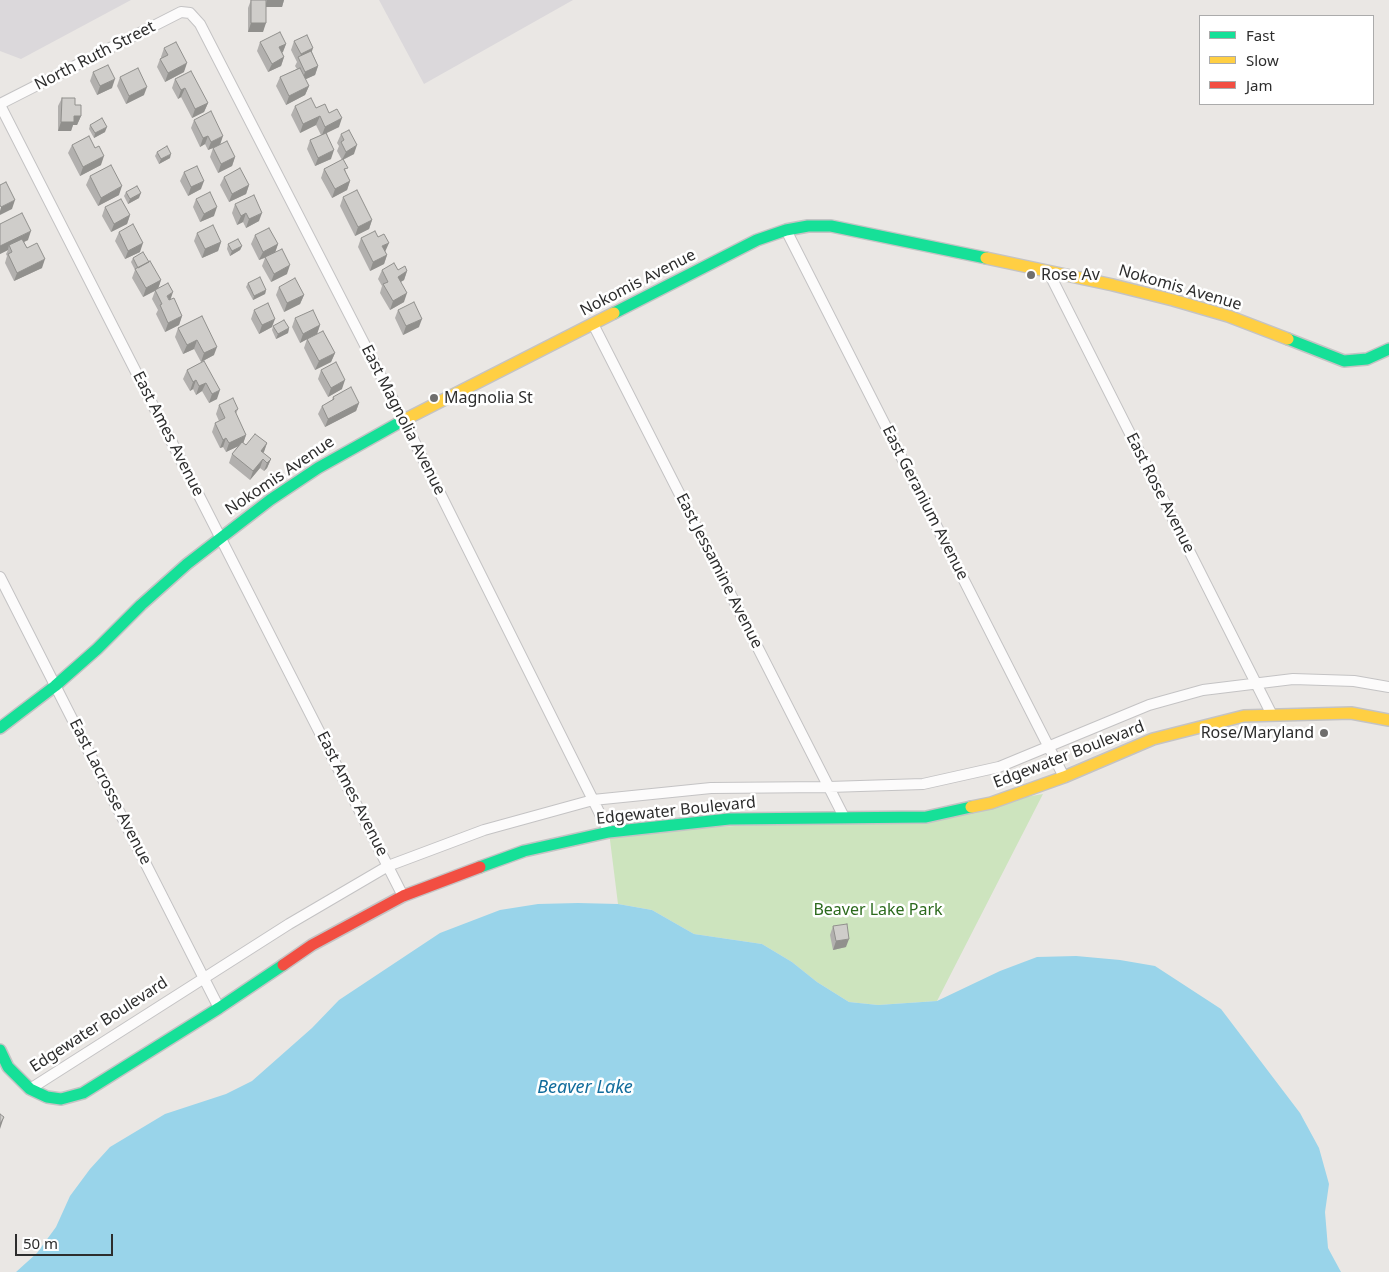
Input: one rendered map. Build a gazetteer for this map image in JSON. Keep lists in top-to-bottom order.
{
  "streets": {
    "street": [
      "North Ruth Street",
      "Nokomis Avenue",
      "East Magnolia Avenue",
      "East Ames Avenue",
      "East Rose Avenue",
      "East Geranium Avenue",
      "East Jessamine Avenue",
      "Edgewater Boulevard",
      "East Lacrosse Avenue"
    ]
  },
  "crossings": [
    ["North Ruth Street", "East Magnolia Avenue"],
    ["North Ruth Street", "East Ames Avenue"],
    ["Nokomis Avenue", "East Magnolia Avenue"],
    ["Nokomis Avenue", "East Ames Avenue"],
    ["Nokomis Avenue", "East Rose Avenue"],
    ["Nokomis Avenue", "East Geranium Avenue"],
    ["Nokomis Avenue", "East Jessamine Avenue"],
    ["Nokomis Avenue", "East Lacrosse Avenue"],
    ["East Magnolia Avenue", "Edgewater Boulevard"],
    ["East Ames Avenue", "Edgewater Boulevard"],
    ["East Rose Avenue", "Edgewater Boulevard"],
    ["East Geranium Avenue", "Edgewater Boulevard"],
    ["East Jessamine Avenue", "Edgewater Boulevard"],
    ["Edgewater Boulevard", "East Lacrosse Avenue"]
  ],
  "water": ["Beaver Lake"],
  "parks": ["Beaver Lake Park"],
  "places": ["Rose Av", "Magnolia St", "Rose/Maryland"],
  "legend": ["Fast", "Slow", "Jam"],
  "scale_bar": "50 m"
}
